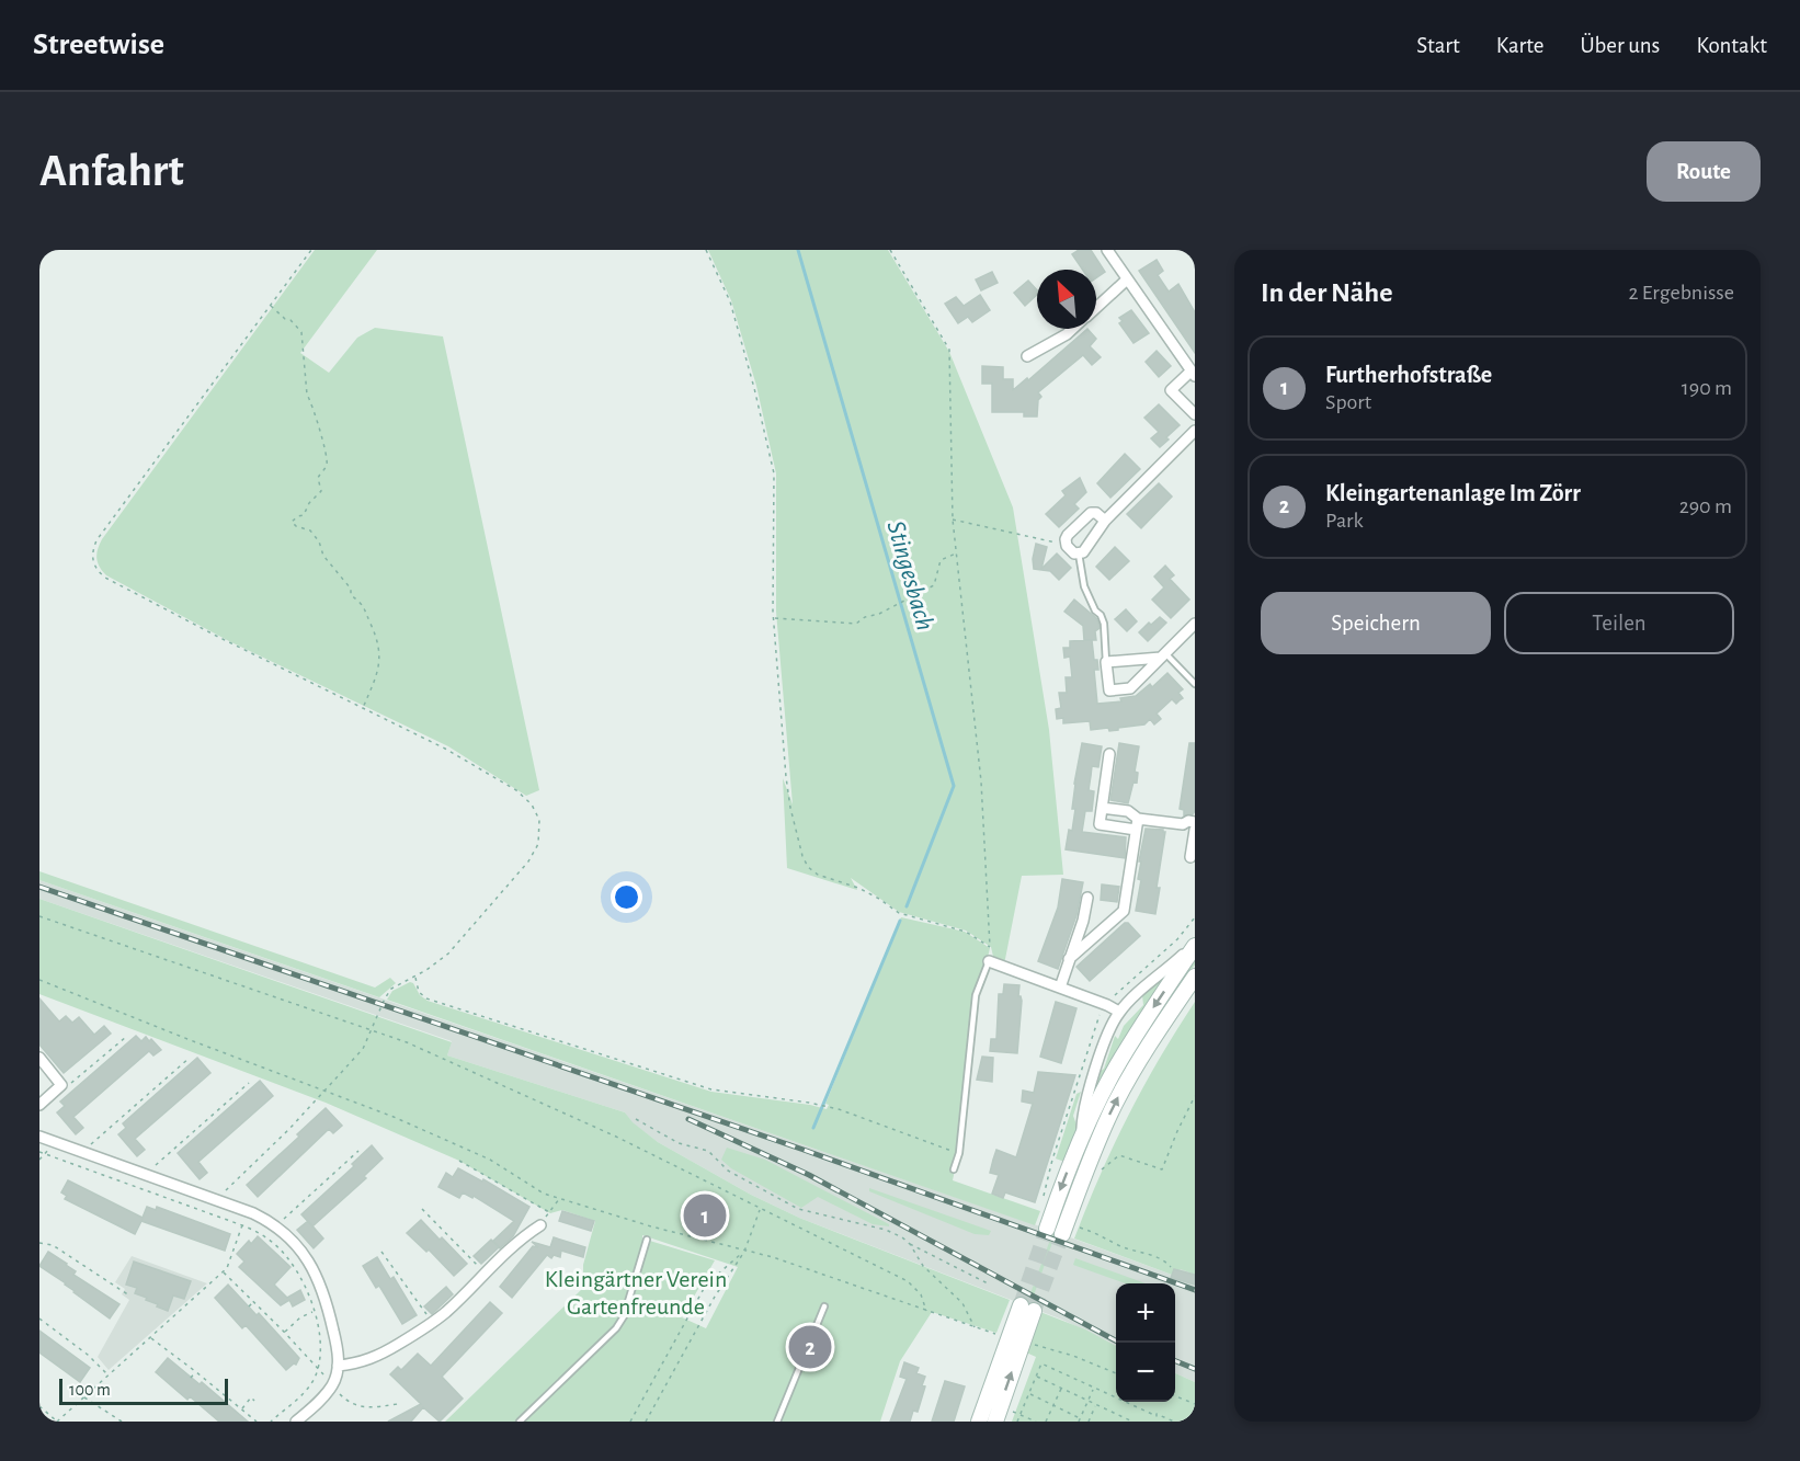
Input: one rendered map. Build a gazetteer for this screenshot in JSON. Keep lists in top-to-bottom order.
{
  "water": ["Stingesbach"],
  "parks": ["Kleingärtner Verein Gartenfreunde"],
  "scale_bar": "100 m",
  "north": "top left",
  "page": {
    "header": "Streetwise",
    "nav": [
      "Start",
      "Karte",
      "Über uns",
      "Kontakt"
    ],
    "buttons": [
      "Route",
      ["Speichern", "Teilen"]
    ],
    "title": "Anfahrt",
    "heading": ["In der Nähe", "2 Ergebnisse"],
    "list": [
      {
        "mark": "1",
        "name": "Furtherhofstraße",
        "note": "Sport",
        "value": "190 m"
      },
      {
        "mark": "2",
        "name": "Kleingartenanlage Im Zörr",
        "note": "Park",
        "value": "290 m"
      }
    ],
    "pins": ["1", "2"],
    "map_buttons": ["+", "−"],
    "scale": "100 m"
  }
}
